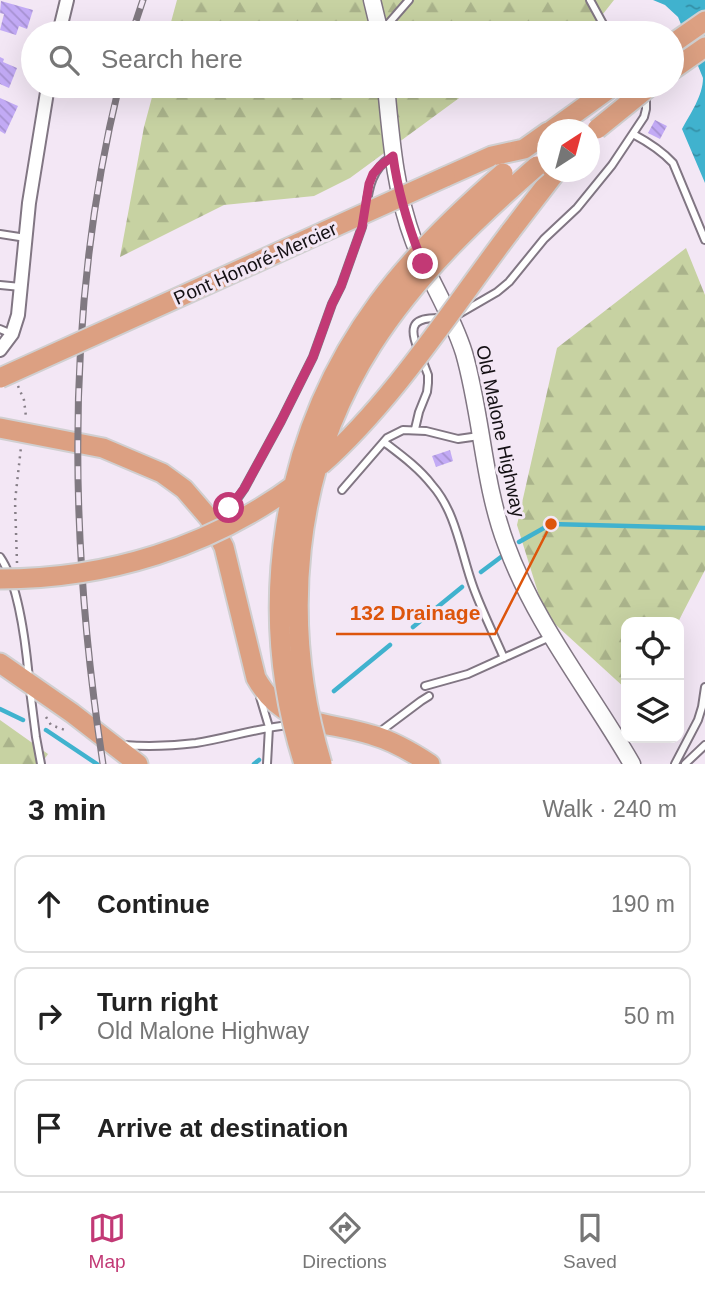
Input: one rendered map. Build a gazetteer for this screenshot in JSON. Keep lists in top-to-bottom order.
{
  "streets": {
    "highway": ["Pont Honoré-Mercier"],
    "street": ["Old Malone Highway"]
  },
  "places": ["132 Drainage"],
  "north": "top right",
  "page": {
    "search": "Search here",
    "heading": ["3 min", "Walk · 240 m"],
    "list": [
      ["Continue", "190 m"],
      ["Turn right", "Old Malone Highway", "50 m"],
      "Arrive at destination"
    ],
    "nav": ["Map", "Directions", "Saved"]
  }
}
